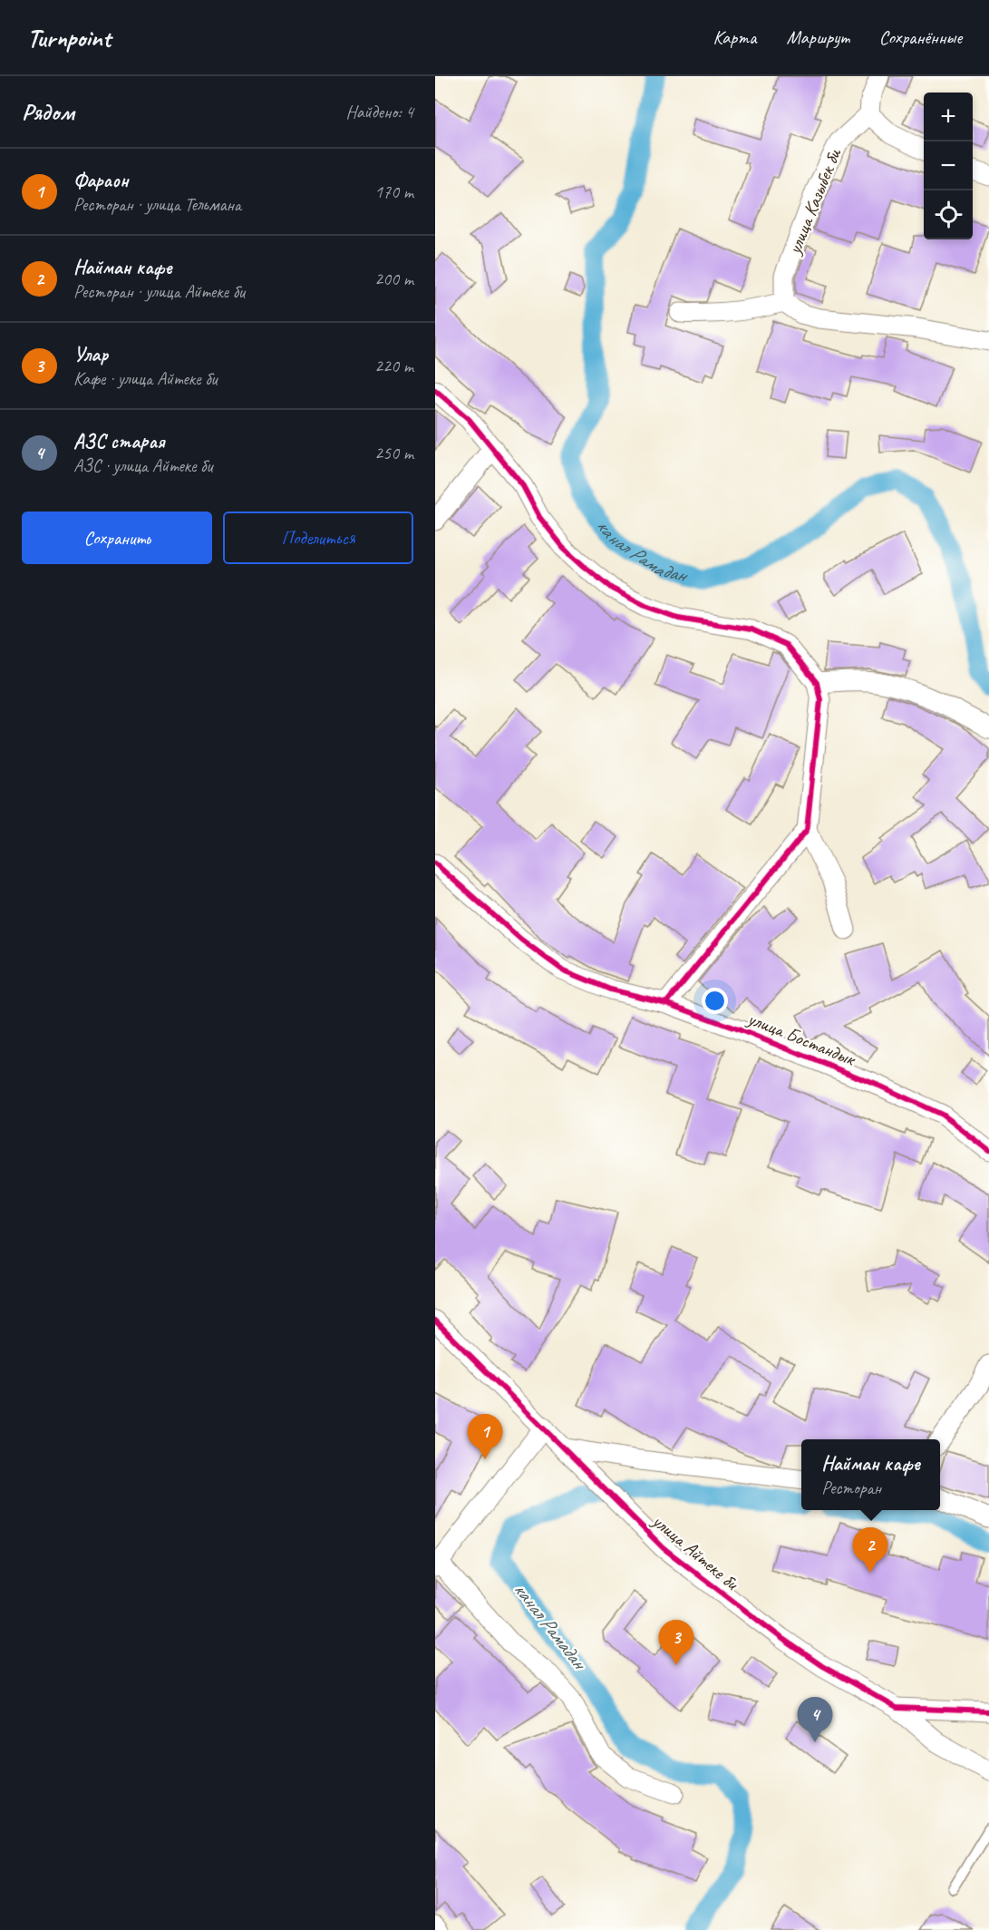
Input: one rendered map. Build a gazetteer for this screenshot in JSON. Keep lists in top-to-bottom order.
{
  "streets": {
    "street": ["улица Казыбек би", "улица Бостандык", "улица Айтеке би"]
  },
  "water": ["канал Рамадан"],
  "page": {
    "header": "Turnpoint",
    "nav": ["Карта", "Маршрут", "Сохранённые"],
    "heading": ["Рядом", "Найдено: 4"],
    "map_buttons": ["+", "−"],
    "list": [
      {
        "mark": "1",
        "name": "Фараон",
        "note": "Ресторан · улица Тельмана",
        "value": "170 m"
      },
      {
        "mark": "2",
        "name": "Найман кафе",
        "note": "Ресторан · улица Айтеке би",
        "value": "200 m"
      },
      {
        "mark": "3",
        "name": "Улар",
        "note": "Кафе · улица Айтеке би",
        "value": "220 m"
      },
      {
        "mark": "4",
        "name": "АЗС старая",
        "note": "АЗС · улица Айтеке би",
        "value": "250 m"
      }
    ],
    "buttons": ["Сохранить", "Поделиться"],
    "pins": [
      "1",
      "2",
      "3",
      "4"
    ],
    "popup": ["Найман кафе", "Ресторан"]
  }
}
